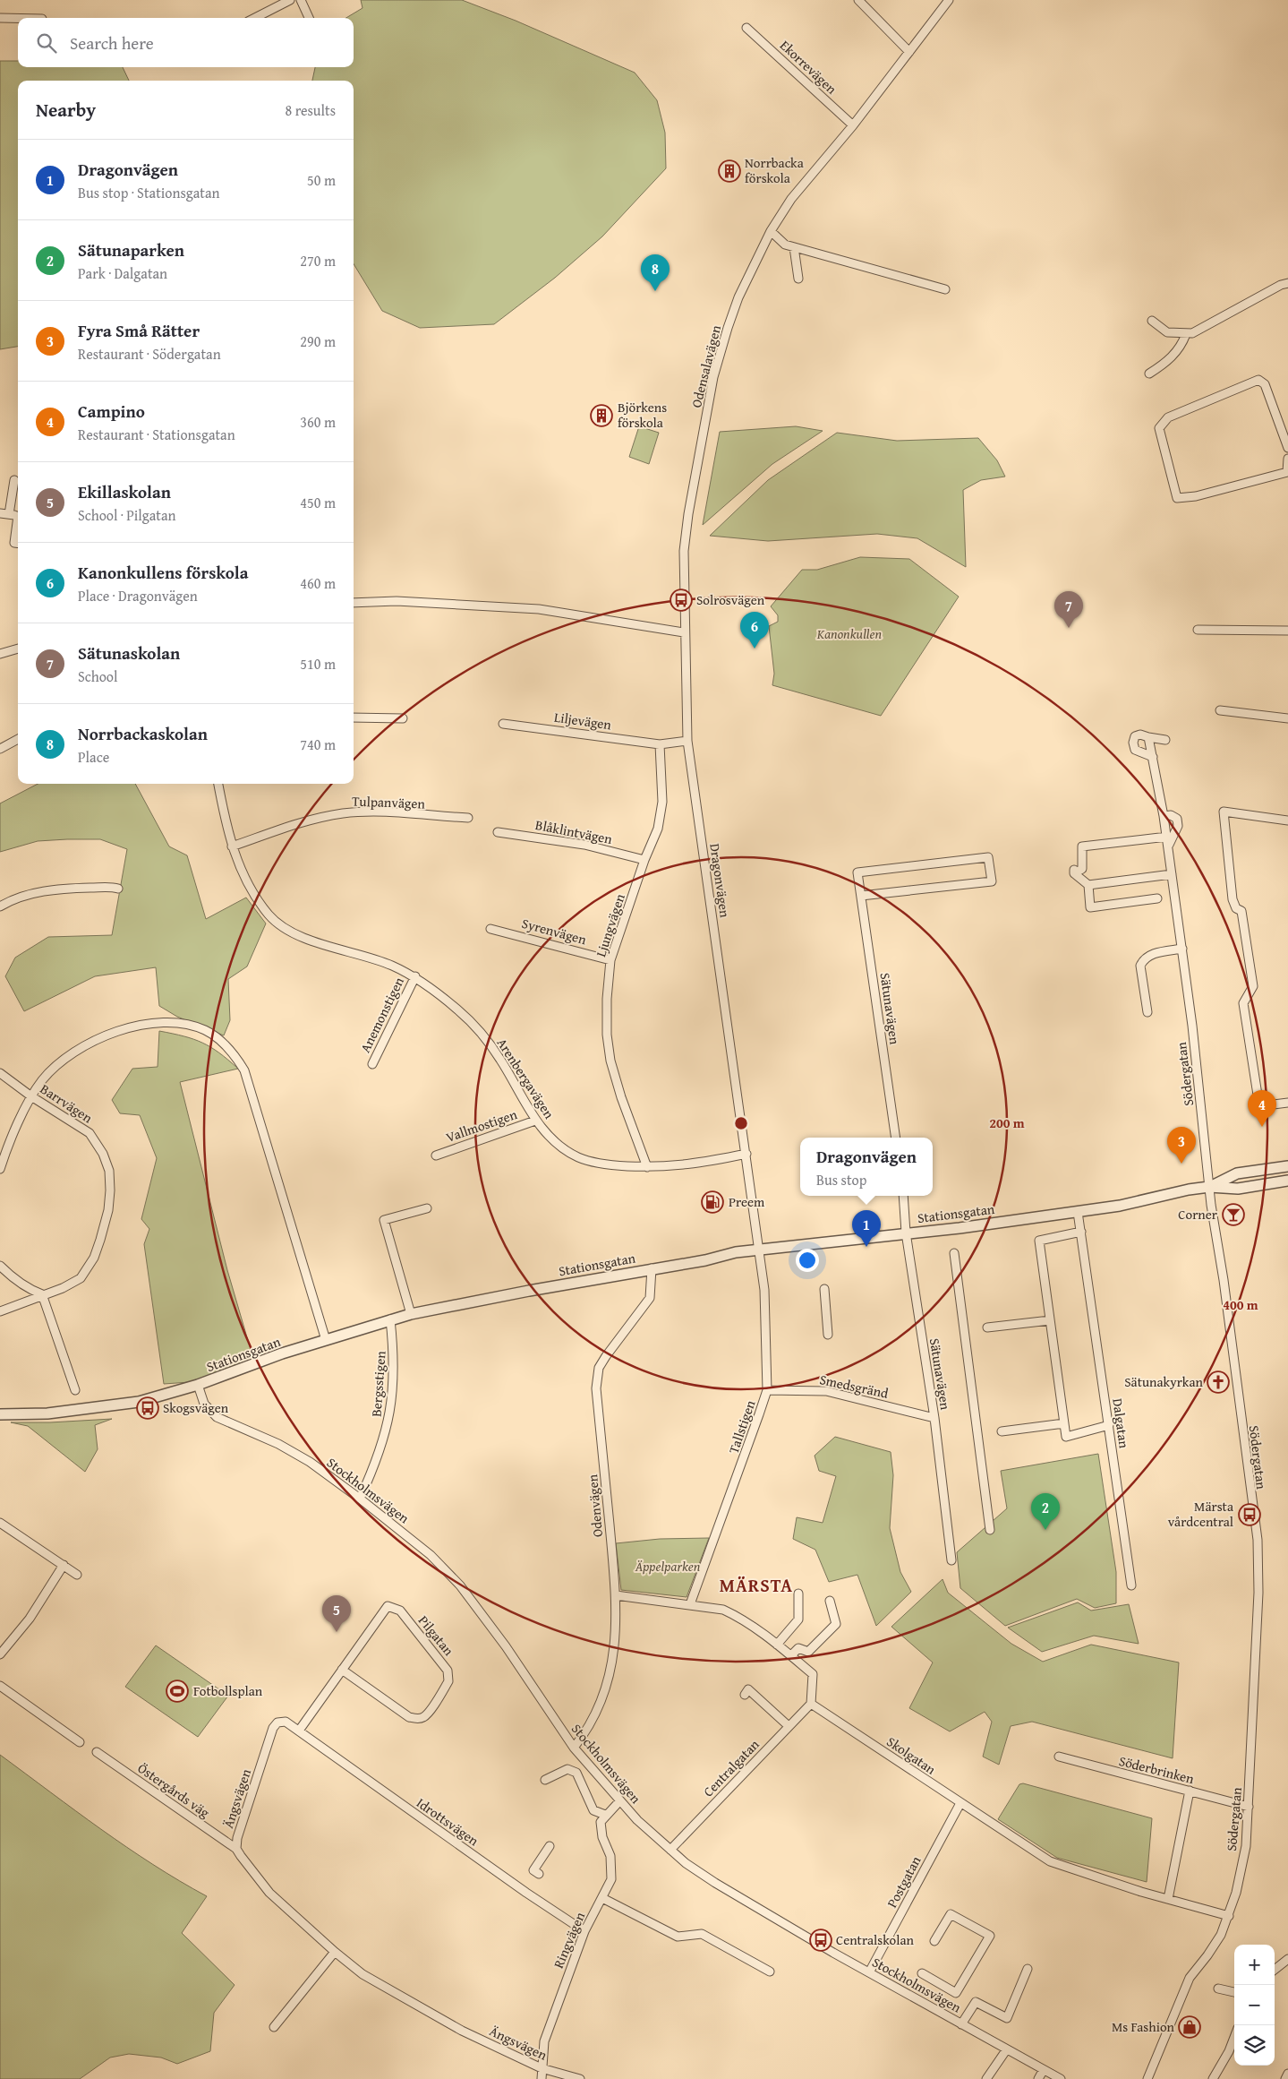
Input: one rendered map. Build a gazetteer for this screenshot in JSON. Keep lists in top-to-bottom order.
{
  "streets": {
    "street": [
      "Ekorrevägen",
      "Odensalavägen",
      "Liljevägen",
      "Tulpanvägen",
      "Blåklintvägen",
      "Dragonvägen",
      "Ljungvägen",
      "Syrenvägen",
      "Sätunavägen",
      "Anemonstigen",
      "Södergatan",
      "Arenbergavägen",
      "Barrvägen",
      "Vallmostigen",
      "Stationsgatan",
      "Bergsstigen",
      "Smedsgränd",
      "Dalgatan",
      "Tallstigen",
      "Stockholmsvägen",
      "Odenvägen",
      "Pilgatan",
      "Skolgatan",
      "Centralgatan",
      "Söderbrinken",
      "Östergårds väg",
      "Ängsvägen",
      "Idrottsvägen",
      "Postgatan",
      "Ringvägen"
    ]
  },
  "crossings": [
    ["Ekorrevägen", "Odensalavägen"],
    ["Odensalavägen", "Dragonvägen"],
    ["Liljevägen", "Ljungvägen"],
    ["Tulpanvägen", "Arenbergavägen"],
    ["Blåklintvägen", "Ljungvägen"],
    ["Dragonvägen", "Arenbergavägen"],
    ["Dragonvägen", "Stationsgatan"],
    ["Dragonvägen", "Tallstigen"],
    ["Ljungvägen", "Syrenvägen"],
    ["Ljungvägen", "Arenbergavägen"],
    ["Sätunavägen", "Stationsgatan"],
    ["Sätunavägen", "Smedsgränd"],
    ["Anemonstigen", "Arenbergavägen"],
    ["Södergatan", "Stationsgatan"],
    ["Södergatan", "Skolgatan"],
    ["Södergatan", "Söderbrinken"],
    ["Arenbergavägen", "Vallmostigen"],
    ["Stationsgatan", "Bergsstigen"],
    ["Stationsgatan", "Dalgatan"],
    ["Stationsgatan", "Tallstigen"],
    ["Stationsgatan", "Stockholmsvägen"],
    ["Stationsgatan", "Odenvägen"],
    ["Bergsstigen", "Stockholmsvägen"],
    ["Smedsgränd", "Tallstigen"],
    ["Stockholmsvägen", "Odenvägen"],
    ["Stockholmsvägen", "Centralgatan"],
    ["Stockholmsvägen", "Postgatan"],
    ["Pilgatan", "Ängsvägen"],
    ["Pilgatan", "Idrottsvägen"],
    ["Skolgatan", "Centralgatan"],
    ["Skolgatan", "Postgatan"],
    ["Östergårds väg", "Ängsvägen"],
    ["Ängsvägen", "Idrottsvägen"],
    ["Ängsvägen", "Ringvägen"],
    ["Idrottsvägen", "Ringvägen"]
  ],
  "districts": ["MÄRSTA"],
  "parks": ["Kanonkullen", "Äppelparken"],
  "places": {
    "building": ["Norrbacka förskola", "Björkens förskola"],
    "bus stop": [
      "Solrosvägen",
      "Skogsvägen",
      "Märsta vårdcentral",
      "Centralskolan"
    ],
    "fuel station": ["Preem"],
    "bar": ["Corner"],
    "church": ["Sätunakyrkan"],
    "sports": ["Fotbollsplan"],
    "shop": ["Ms Fashion"]
  },
  "page": {
    "search": "Search here",
    "heading": ["Nearby", "8 results"],
    "list": [
      {
        "mark": "1",
        "name": "Dragonvägen",
        "note": "Bus stop · Stationsgatan",
        "value": "50 m"
      },
      {
        "mark": "2",
        "name": "Sätunaparken",
        "note": "Park · Dalgatan",
        "value": "270 m"
      },
      {
        "mark": "3",
        "name": "Fyra Små Rätter",
        "note": "Restaurant · Södergatan",
        "value": "290 m"
      },
      {
        "mark": "4",
        "name": "Campino",
        "note": "Restaurant · Stationsgatan",
        "value": "360 m"
      },
      {
        "mark": "5",
        "name": "Ekillaskolan",
        "note": "School · Pilgatan",
        "value": "450 m"
      },
      {
        "mark": "6",
        "name": "Kanonkullens förskola",
        "note": "Place · Dragonvägen",
        "value": "460 m"
      },
      {
        "mark": "7",
        "name": "Sätunaskolan",
        "note": "School",
        "value": "510 m"
      },
      {
        "mark": "8",
        "name": "Norrbackaskolan",
        "note": "Place",
        "value": "740 m"
      }
    ],
    "pins": [
      "8",
      "7",
      "6",
      "4",
      "3",
      "1",
      "2",
      "5"
    ],
    "popup": ["Dragonvägen", "Bus stop"],
    "map_buttons": ["+", "−"]
  },
  "rings": ["200 m", "400 m"]
}
